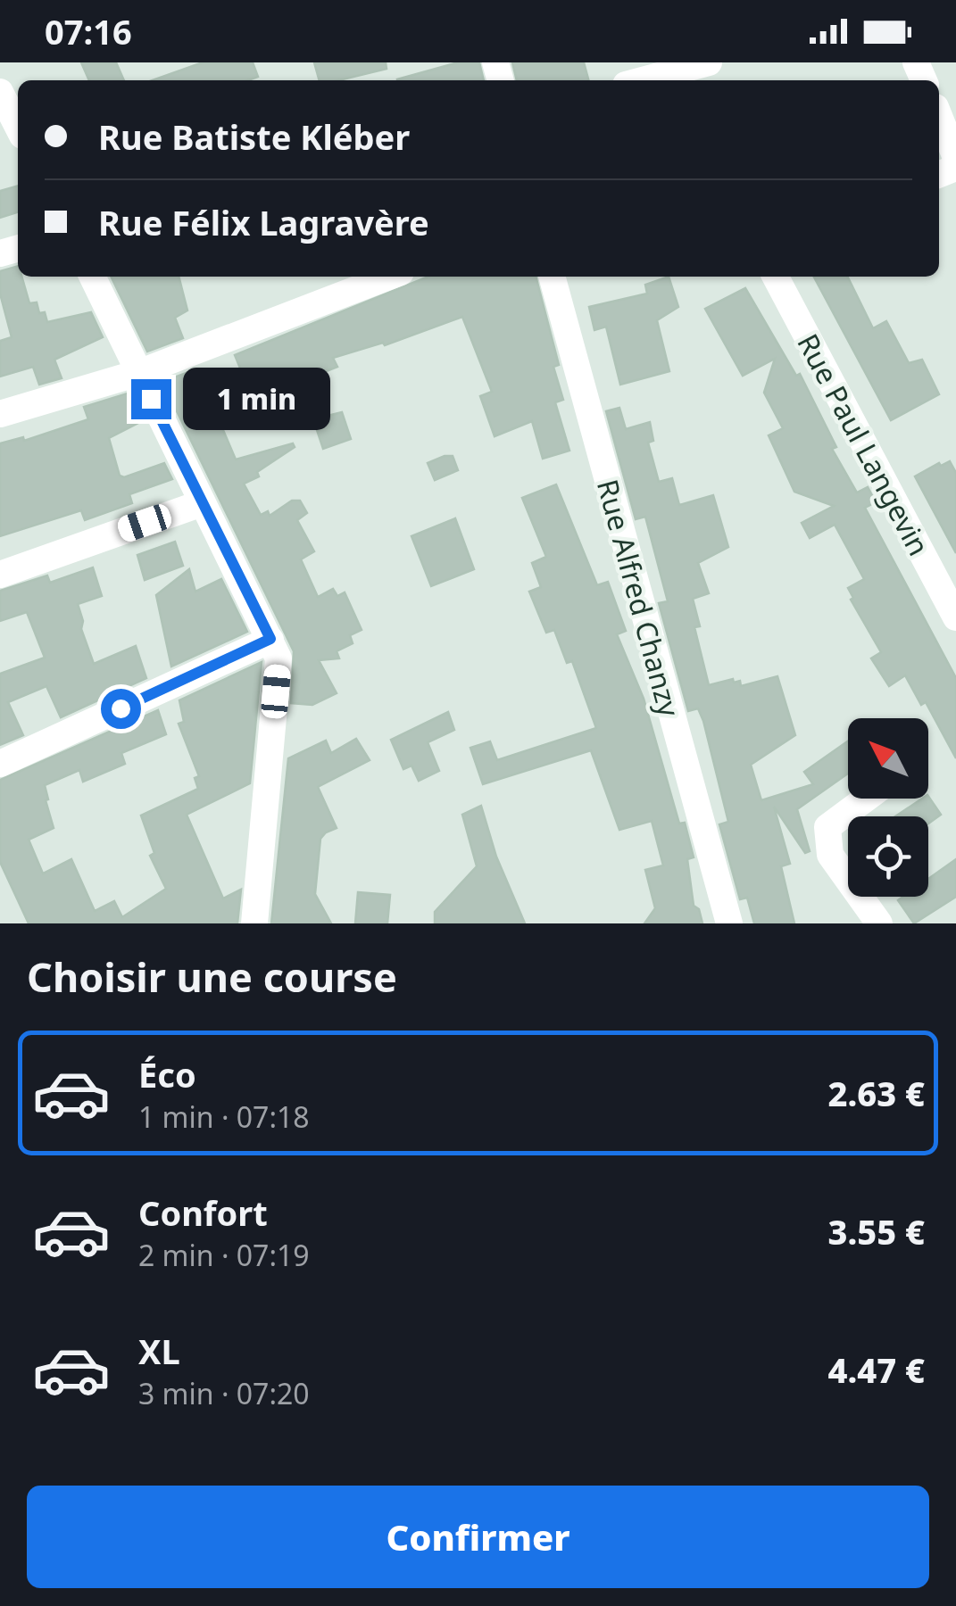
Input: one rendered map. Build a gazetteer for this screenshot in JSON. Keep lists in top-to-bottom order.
{
  "streets": {
    "street": ["Rue Paul Langevin", "Rue Alfred Chanzy"]
  },
  "north": "top left",
  "page": {
    "status": "07:16",
    "banner": ["Rue Batiste Kléber", "Rue Félix Lagravère"],
    "bubble": "1 min",
    "heading": "Choisir une course",
    "list": [
      {
        "name": "Éco",
        "note": "1 min · 07:18",
        "value": "2.63 €"
      },
      {
        "name": "Confort",
        "note": "2 min · 07:19",
        "value": "3.55 €"
      },
      {
        "name": "XL",
        "note": "3 min · 07:20",
        "value": "4.47 €"
      }
    ],
    "buttons": "Confirmer"
  }
}
